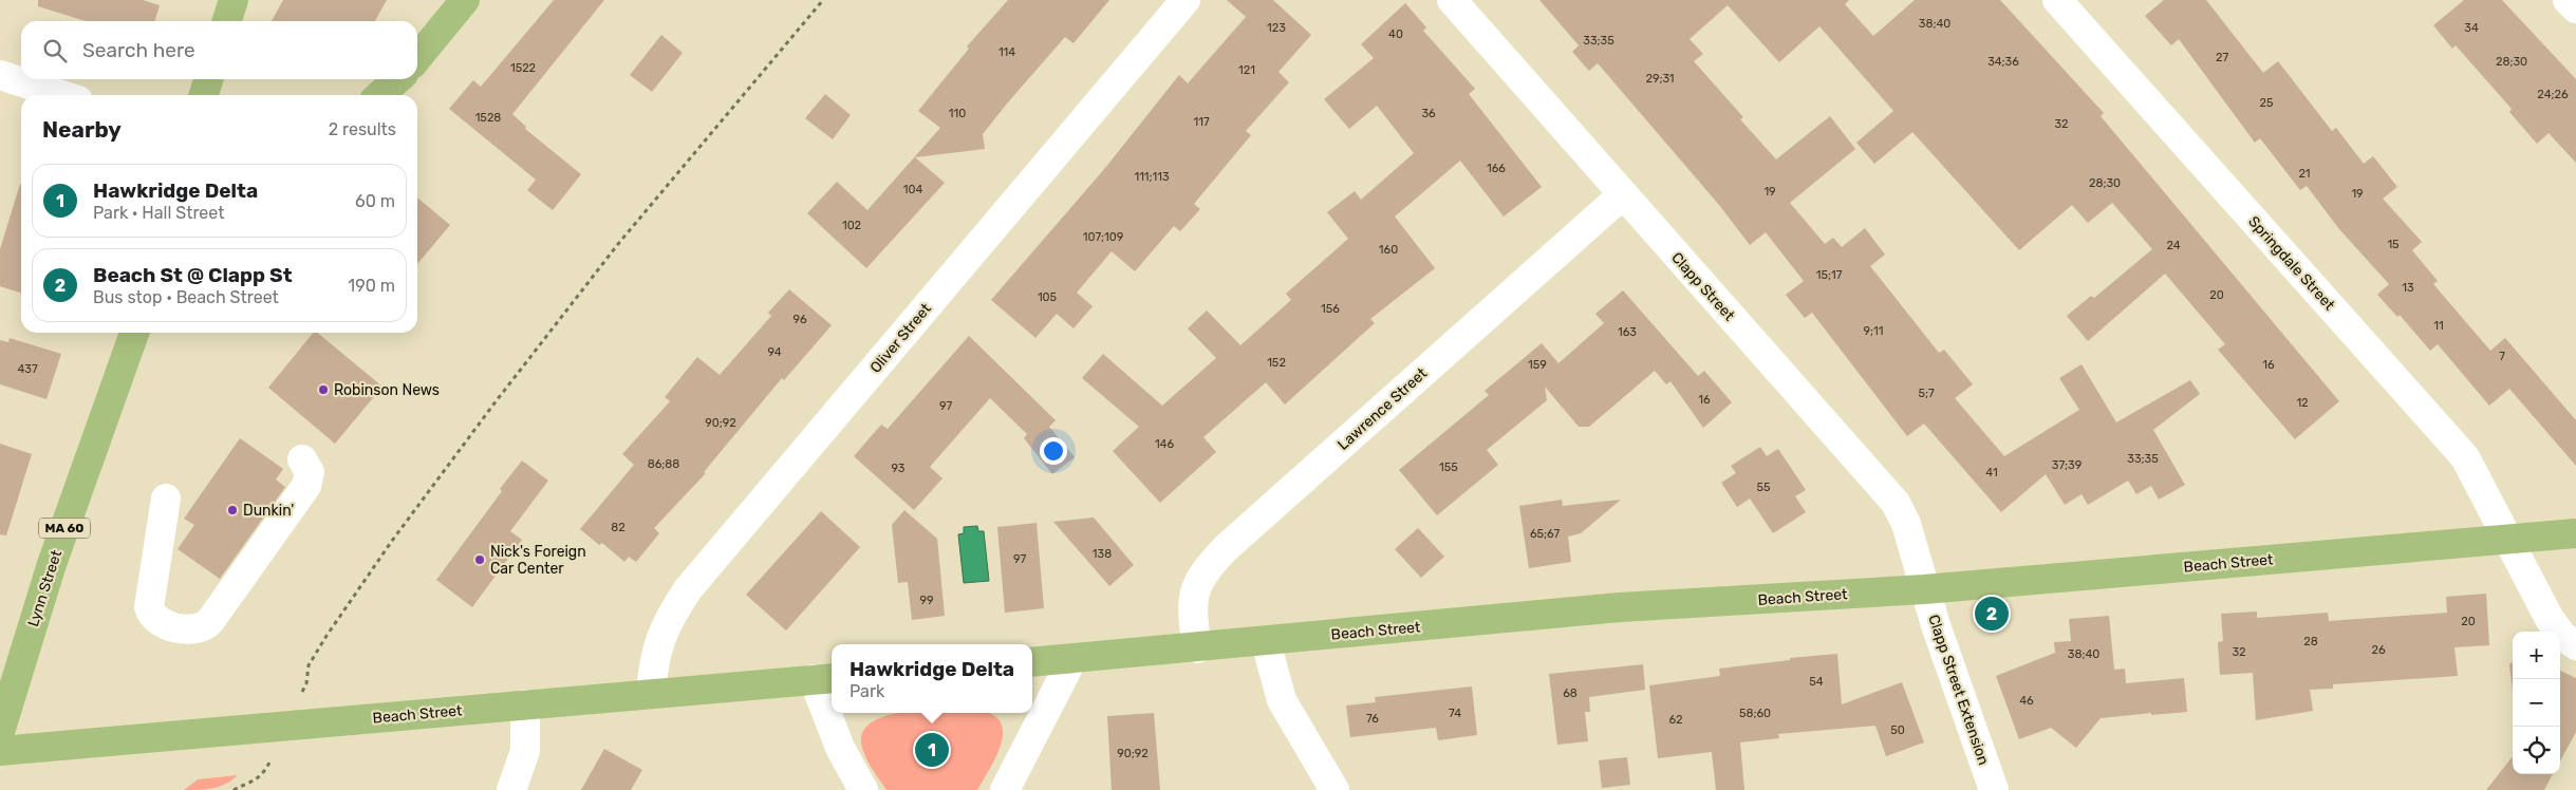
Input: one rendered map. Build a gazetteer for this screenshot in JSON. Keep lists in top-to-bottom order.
{
  "streets": {
    "main road": ["MA 60", "Beach Street", "Lynn Street"],
    "street": [
      "Springdale Street",
      "Clapp Street",
      "Oliver Street",
      "Lawrence Street",
      "Clapp Street Extension"
    ]
  },
  "crossings": [
    ["Springdale Street", "Beach Street"],
    ["Clapp Street", "Lawrence Street"],
    ["Clapp Street", "Beach Street"],
    ["Clapp Street", "Clapp Street Extension"],
    ["Oliver Street", "Beach Street"],
    ["Lawrence Street", "Beach Street"],
    ["Beach Street", "Clapp Street Extension"]
  ],
  "places": ["Robinson News", "Dunkin'", "Nick's Foreign Car Center"],
  "house_numbers": [
    "38;40",
    "123",
    "34",
    "40",
    "33;35",
    "114",
    "27",
    "34;36",
    "28;30",
    "1522",
    "121",
    "29;31",
    "24;26",
    "25",
    "110",
    "36",
    "1528",
    "117",
    "32",
    "166",
    "21",
    "111;113",
    "28;30",
    "104",
    "19",
    "19",
    "102",
    "107;109",
    "15",
    "24",
    "160",
    "15;17",
    "13",
    "20",
    "105",
    "156",
    "96",
    "11",
    "9;11",
    "163",
    "94",
    "7",
    "152",
    "159",
    "16",
    "437",
    "5;7",
    "16",
    "12",
    "97",
    "90;92",
    "146",
    "33;35",
    "86;88",
    "37;39",
    "155",
    "93",
    "41",
    "55",
    "82",
    "65;67",
    "138",
    "97",
    "99",
    "20",
    "28",
    "26",
    "32",
    "38;40",
    "54",
    "68",
    "46",
    "74",
    "58;60",
    "76",
    "62",
    "50",
    "90;92"
  ],
  "page": {
    "search": "Search here",
    "heading": ["Nearby", "2 results"],
    "list": [
      {
        "mark": "1",
        "name": "Hawkridge Delta",
        "note": "Park · Hall Street",
        "value": "60 m"
      },
      {
        "mark": "2",
        "name": "Beach St @ Clapp St",
        "note": "Bus stop · Beach Street",
        "value": "190 m"
      }
    ],
    "pins": ["2", "1"],
    "map_buttons": ["+", "−"],
    "popup": ["Hawkridge Delta", "Park"]
  }
}
